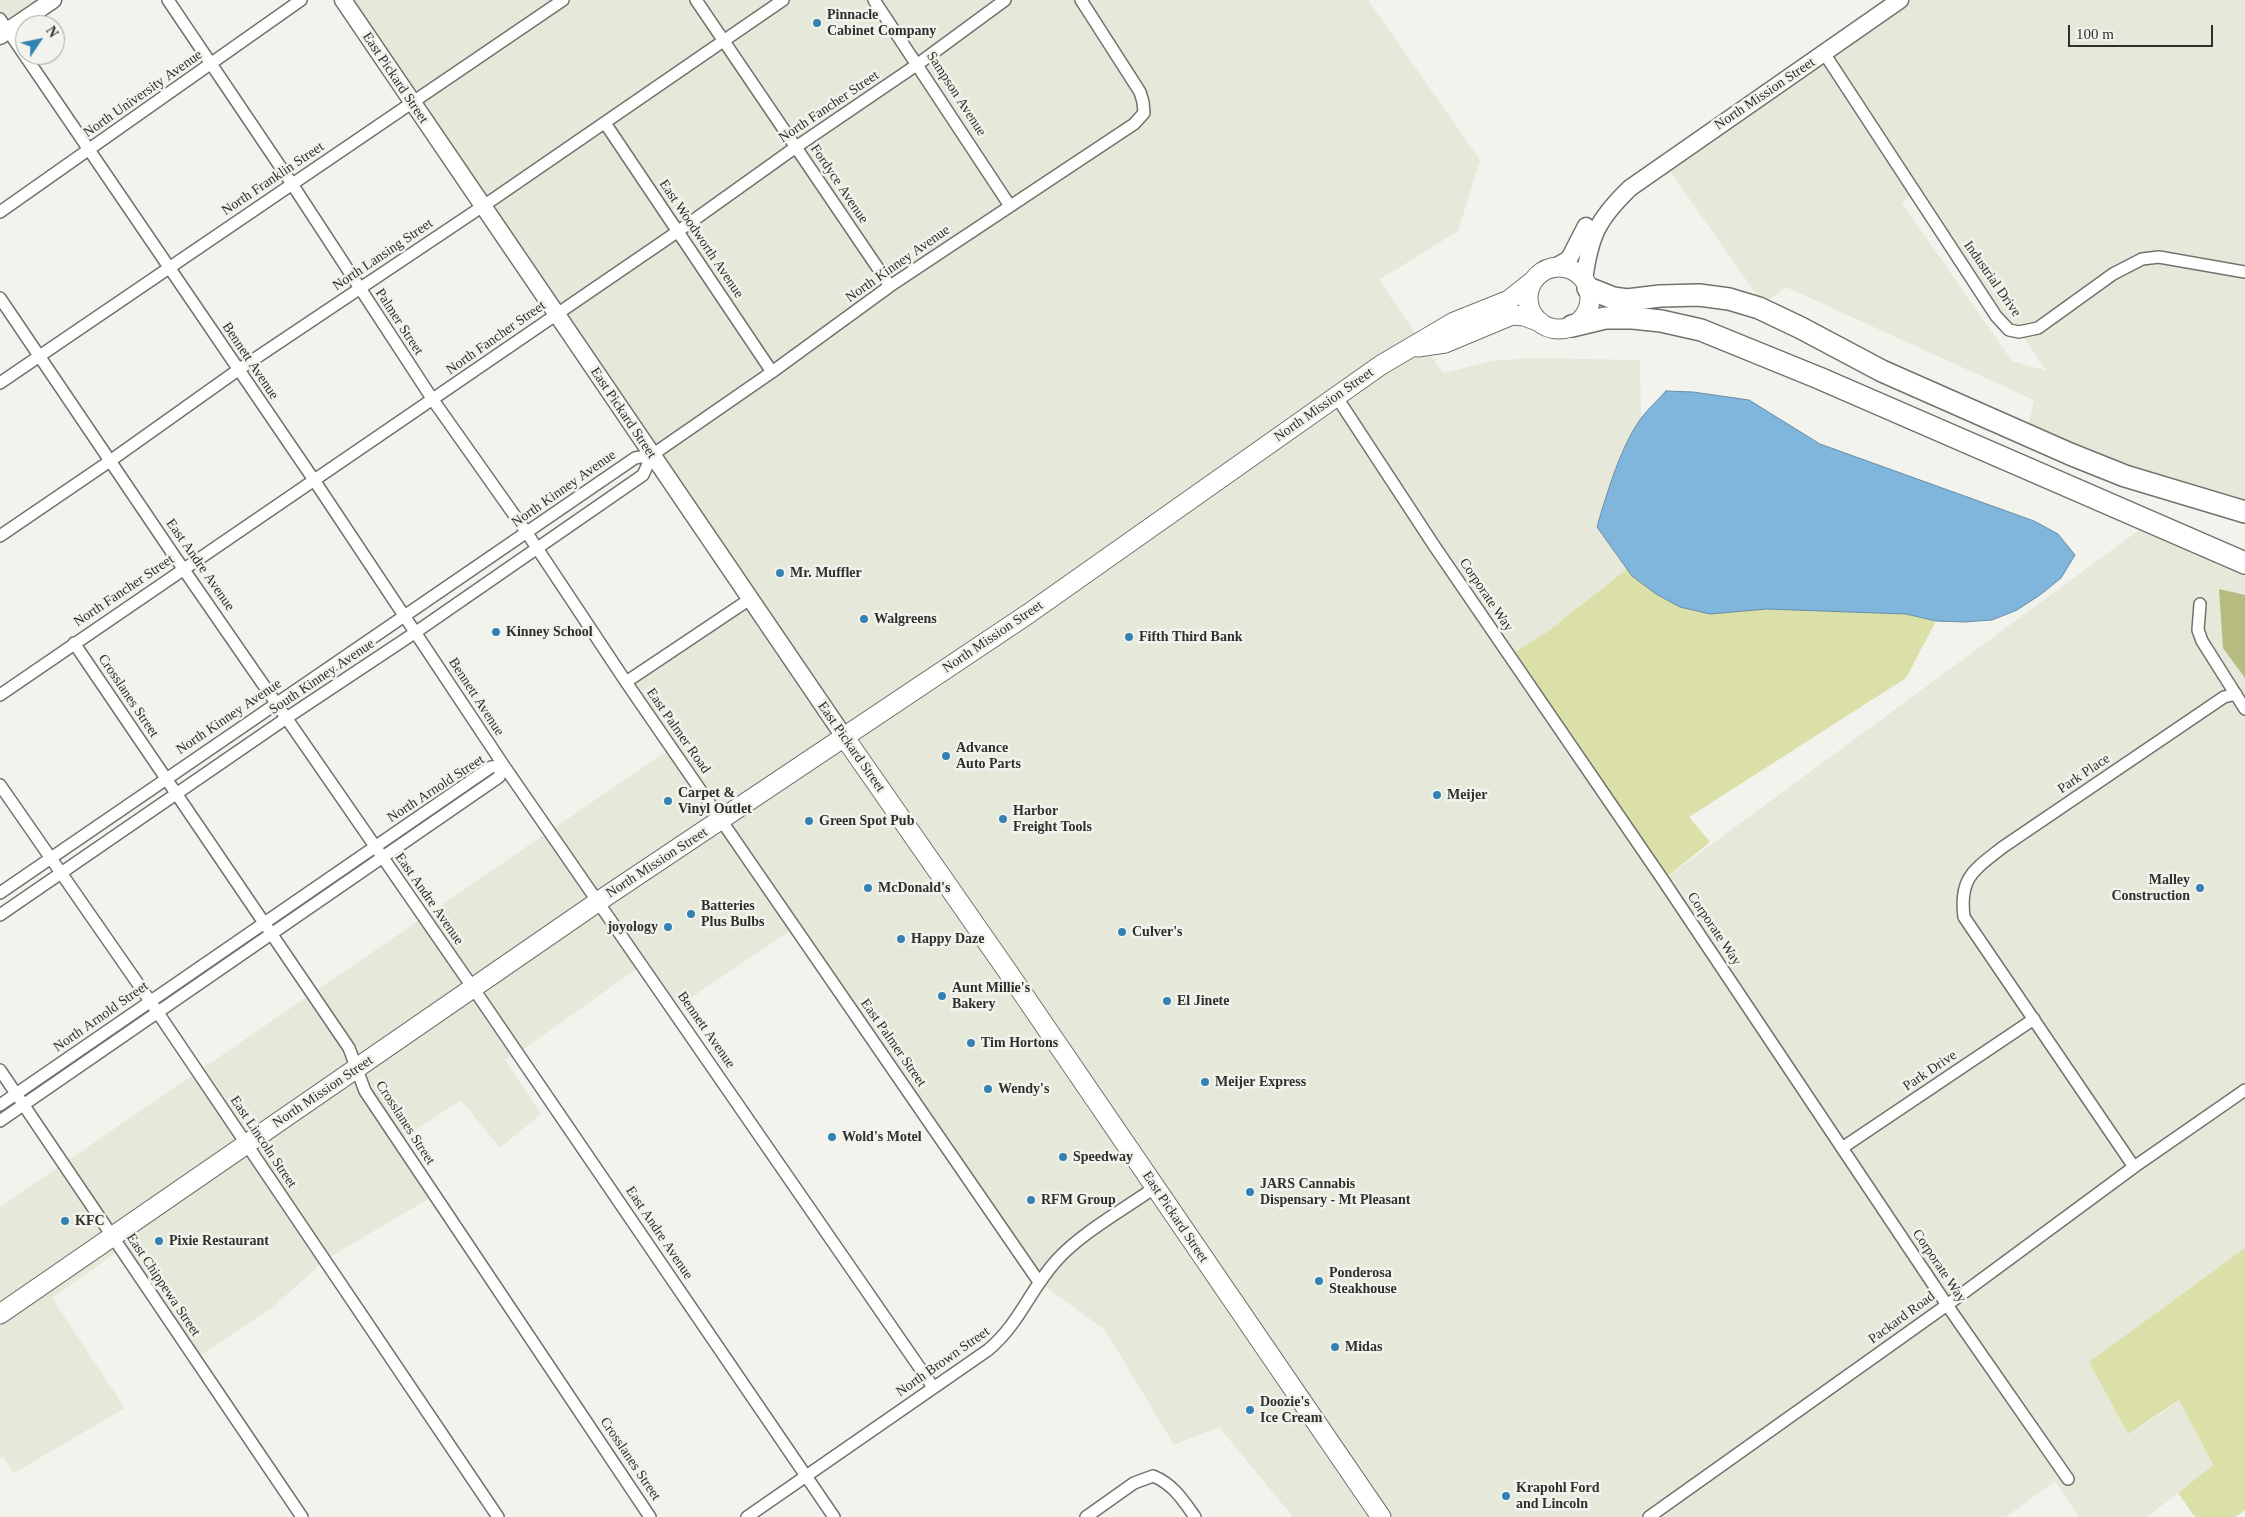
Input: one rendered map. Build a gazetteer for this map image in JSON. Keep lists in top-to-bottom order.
{
  "streets": {
    "main road": ["East Pickard Street", "North Mission Street"],
    "street": [
      "North University Avenue",
      "Sampson Avenue",
      "North Fancher Street",
      "North Franklin Street",
      "Fordyce Avenue",
      "East Woodworth Avenue",
      "North Lansing Street",
      "North Kinney Avenue",
      "Industrial Drive",
      "Palmer Street",
      "Bennett Avenue",
      "East Andre Avenue",
      "Corporate Way",
      "South Kinney Avenue",
      "Crosslanes Street",
      "East Palmer Road",
      "Park Place",
      "North Arnold Street",
      "East Palmer Street",
      "Park Drive",
      "East Lincoln Street",
      "East Chippewa Street",
      "Packard Road",
      "North Brown Street"
    ]
  },
  "crossings": [
    ["East Pickard Street", "North Mission Street"],
    ["East Pickard Street", "North Fancher Street"],
    ["East Pickard Street", "North Franklin Street"],
    ["East Pickard Street", "North Lansing Street"],
    ["East Pickard Street", "North Kinney Avenue"],
    ["East Pickard Street", "South Kinney Avenue"],
    ["East Pickard Street", "North Brown Street"],
    ["North University Avenue", "Palmer Street"],
    ["North University Avenue", "Bennett Avenue"],
    ["Sampson Avenue", "North Fancher Street"],
    ["Sampson Avenue", "North Kinney Avenue"],
    ["North Mission Street", "Industrial Drive"],
    ["North Mission Street", "Bennett Avenue"],
    ["North Mission Street", "East Andre Avenue"],
    ["North Mission Street", "Corporate Way"],
    ["North Mission Street", "Crosslanes Street"],
    ["North Mission Street", "East Palmer Road"],
    ["North Mission Street", "East Palmer Street"],
    ["North Mission Street", "East Lincoln Street"],
    ["North Mission Street", "East Chippewa Street"],
    ["North Fancher Street", "Fordyce Avenue"],
    ["North Fancher Street", "East Woodworth Avenue"],
    ["North Fancher Street", "Palmer Street"],
    ["North Fancher Street", "Bennett Avenue"],
    ["North Fancher Street", "East Andre Avenue"],
    ["North Fancher Street", "Crosslanes Street"],
    ["North Franklin Street", "Palmer Street"],
    ["North Franklin Street", "Bennett Avenue"],
    ["North Franklin Street", "East Andre Avenue"],
    ["Fordyce Avenue", "North Lansing Street"],
    ["Fordyce Avenue", "North Kinney Avenue"],
    ["East Woodworth Avenue", "North Lansing Street"],
    ["East Woodworth Avenue", "North Kinney Avenue"],
    ["North Lansing Street", "Palmer Street"],
    ["North Lansing Street", "Bennett Avenue"],
    ["North Lansing Street", "East Andre Avenue"],
    ["North Kinney Avenue", "Palmer Street"],
    ["North Kinney Avenue", "Bennett Avenue"],
    ["North Kinney Avenue", "East Andre Avenue"],
    ["North Kinney Avenue", "South Kinney Avenue"],
    ["North Kinney Avenue", "Crosslanes Street"],
    ["North Kinney Avenue", "East Lincoln Street"],
    ["Palmer Street", "South Kinney Avenue"],
    ["Palmer Street", "East Palmer Road"],
    ["Bennett Avenue", "South Kinney Avenue"],
    ["Bennett Avenue", "North Arnold Street"],
    ["Bennett Avenue", "North Brown Street"],
    ["East Andre Avenue", "South Kinney Avenue"],
    ["East Andre Avenue", "North Arnold Street"],
    ["East Andre Avenue", "North Brown Street"],
    ["Corporate Way", "Park Drive"],
    ["Corporate Way", "Packard Road"],
    ["South Kinney Avenue", "Crosslanes Street"],
    ["South Kinney Avenue", "East Lincoln Street"],
    ["Crosslanes Street", "North Arnold Street"],
    ["East Palmer Road", "East Palmer Street"],
    ["Park Place", "Park Drive"],
    ["North Arnold Street", "East Lincoln Street"],
    ["North Arnold Street", "East Chippewa Street"],
    ["East Palmer Street", "North Brown Street"]
  ],
  "places": [
    "Pinnacle Cabinet Company",
    "Mr. Muffler",
    "Walgreens",
    "Kinney School",
    "Fifth Third Bank",
    "Advance Auto Parts",
    "Meijer",
    "Carpet & Vinyl Outlet",
    "Harbor Freight Tools",
    "Green Spot Pub",
    "McDonald's",
    "Malley Construction",
    "Batteries Plus Bulbs",
    "joyology",
    "Culver's",
    "Happy Daze",
    "Aunt Millie's Bakery",
    "El Jinete",
    "Tim Hortons",
    "Meijer Express",
    "Wendy's",
    "Wold's Motel",
    "Speedway",
    "JARS Cannabis Dispensary - Mt Pleasant",
    "RFM Group",
    "KFC",
    "Pixie Restaurant",
    "Ponderosa Steakhouse",
    "Midas",
    "Doozie's Ice Cream",
    "Krapohl Ford and Lincoln"
  ],
  "scale_bar": "100 m",
  "north": "top right"
}
